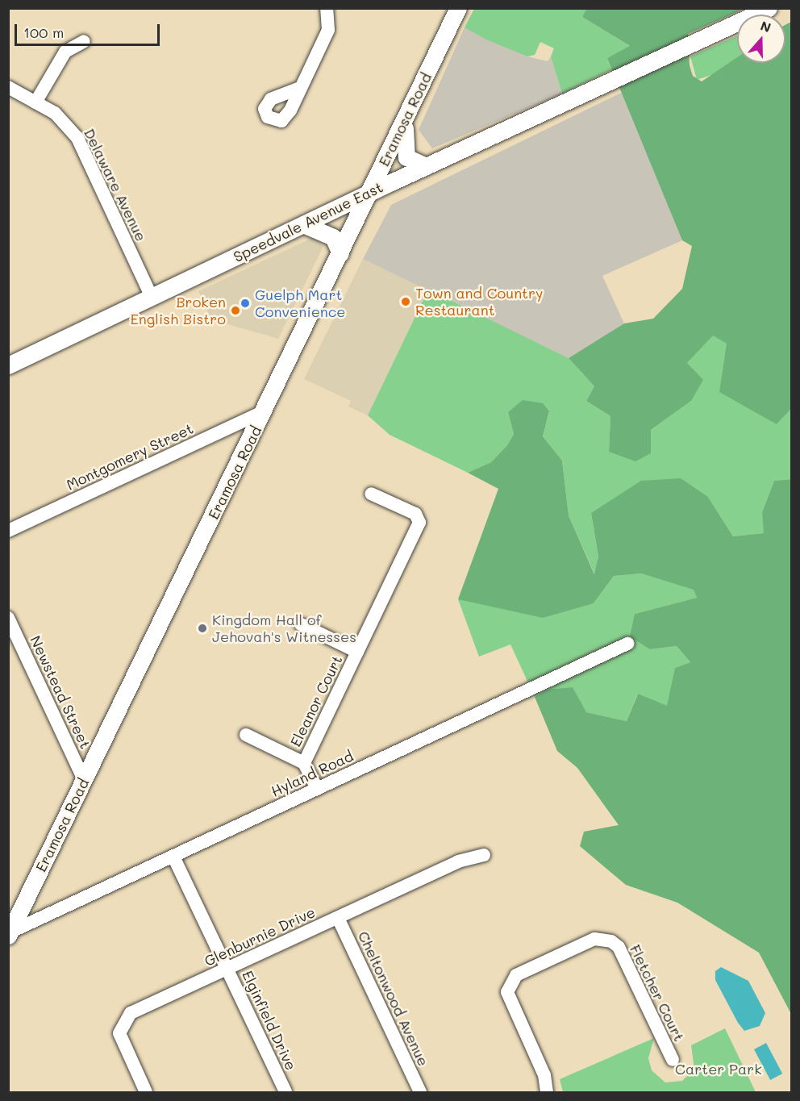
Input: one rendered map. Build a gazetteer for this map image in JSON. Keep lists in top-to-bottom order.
{
  "streets": {
    "main road": ["Eramosa Road", "Speedvale Avenue East"],
    "street": [
      "Delaware Avenue",
      "Montgomery Street",
      "Newstead Street",
      "Eleanor Court",
      "Hyland Road",
      "Glenburnie Drive",
      "Fletcher Court",
      "Cheltonwood Avenue",
      "Elginfield Drive"
    ]
  },
  "crossings": [
    ["Eramosa Road", "Speedvale Avenue East"],
    ["Eramosa Road", "Montgomery Street"],
    ["Eramosa Road", "Newstead Street"],
    ["Eramosa Road", "Hyland Road"],
    ["Delaware Avenue", "Speedvale Avenue East"],
    ["Eleanor Court", "Hyland Road"],
    ["Hyland Road", "Elginfield Drive"],
    ["Glenburnie Drive", "Cheltonwood Avenue"],
    ["Glenburnie Drive", "Elginfield Drive"]
  ],
  "parks": ["Carter Park"],
  "places": [
    "Town and Country Restaurant",
    "Guelph Mart Convenience",
    "Broken English Bistro",
    "Kingdom Hall of Jehovah's Witnesses"
  ],
  "scale_bar": "100 m",
  "north": "top"
}
